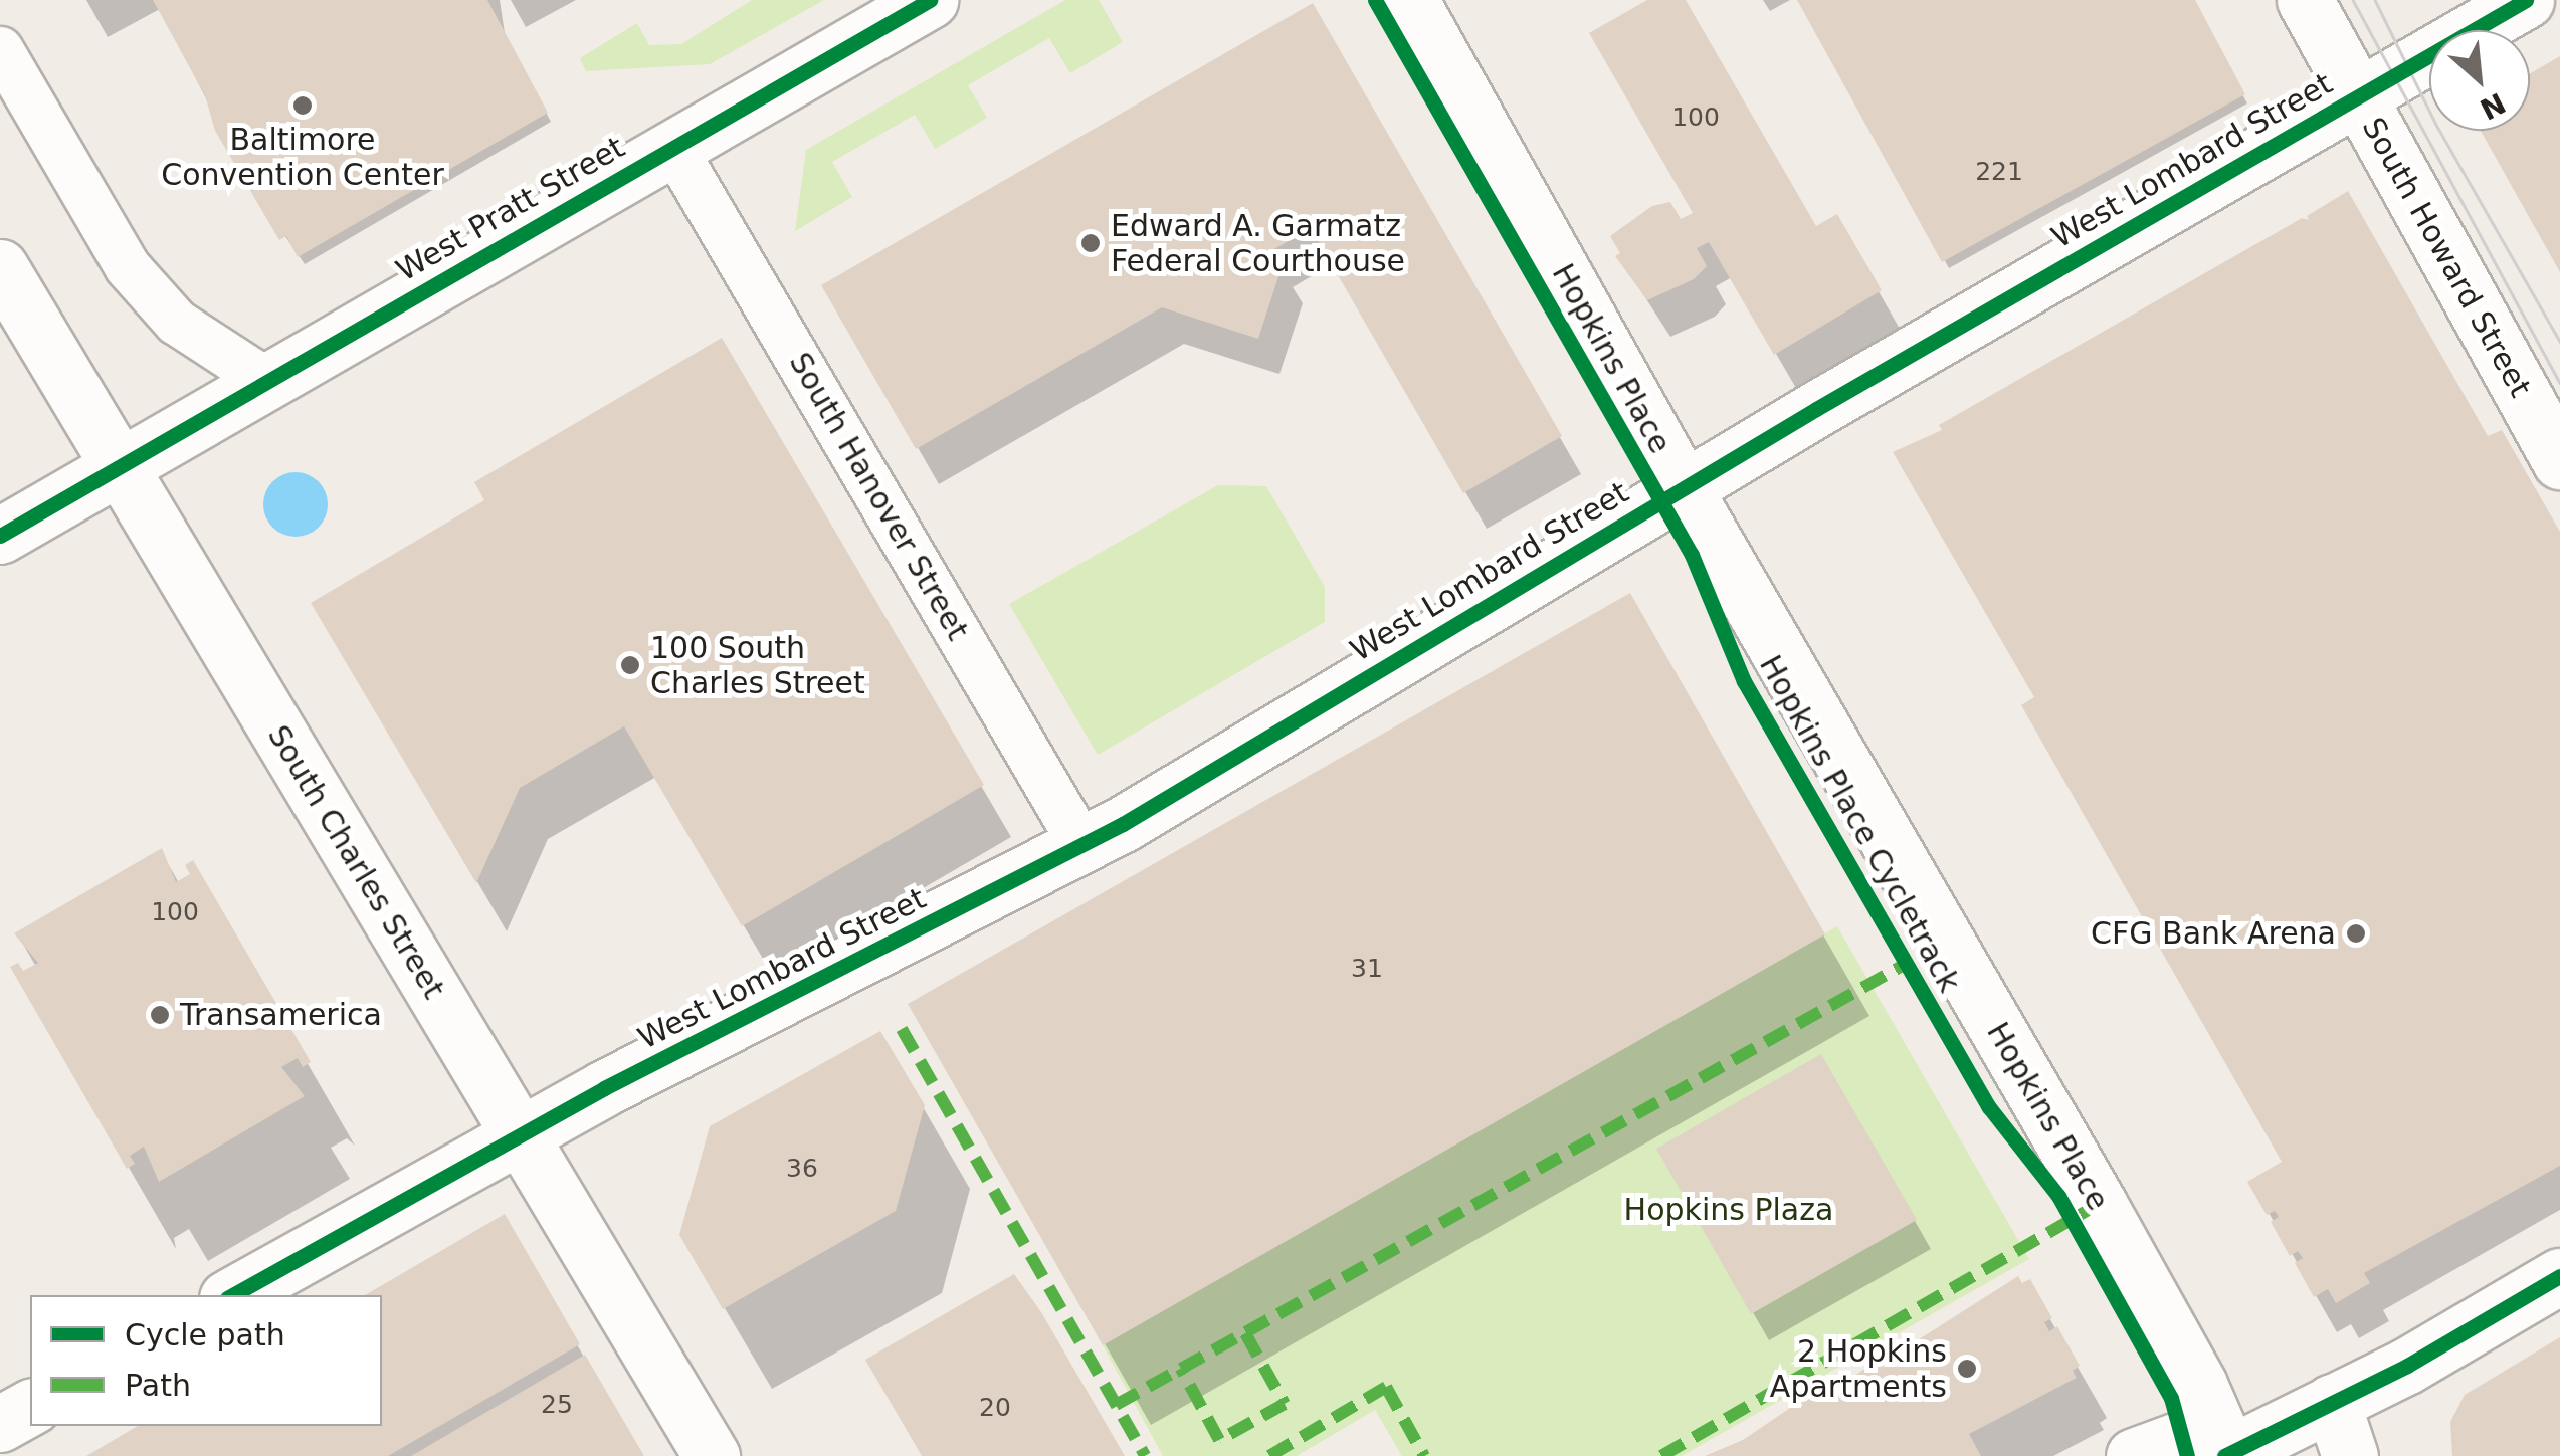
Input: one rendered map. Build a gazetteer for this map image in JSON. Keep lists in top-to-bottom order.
{
  "streets": {
    "main road": [
      "West Lombard Street",
      "West Pratt Street",
      "South Howard Street",
      "Hopkins Place",
      "South Charles Street"
    ],
    "street": ["South Hanover Street"],
    "cycle path": ["Hopkins Place Cycletrack"]
  },
  "crossings": [
    ["West Lombard Street", "South Howard Street"],
    ["West Lombard Street", "Hopkins Place"],
    ["West Lombard Street", "South Hanover Street"],
    ["West Lombard Street", "South Charles Street"],
    ["West Pratt Street", "South Hanover Street"],
    ["West Pratt Street", "South Charles Street"]
  ],
  "parks": ["Hopkins Plaza"],
  "places": [
    "Baltimore Convention Center",
    "Edward A. Garmatz Federal Courthouse",
    "100 South Charles Street",
    "CFG Bank Arena",
    "Transamerica",
    "2 Hopkins Apartments"
  ],
  "house_numbers": [
    "100",
    "221",
    "100",
    "31",
    "36",
    "25",
    "20"
  ],
  "legend": ["Cycle path", "Path"],
  "north": "bottom right"
}
